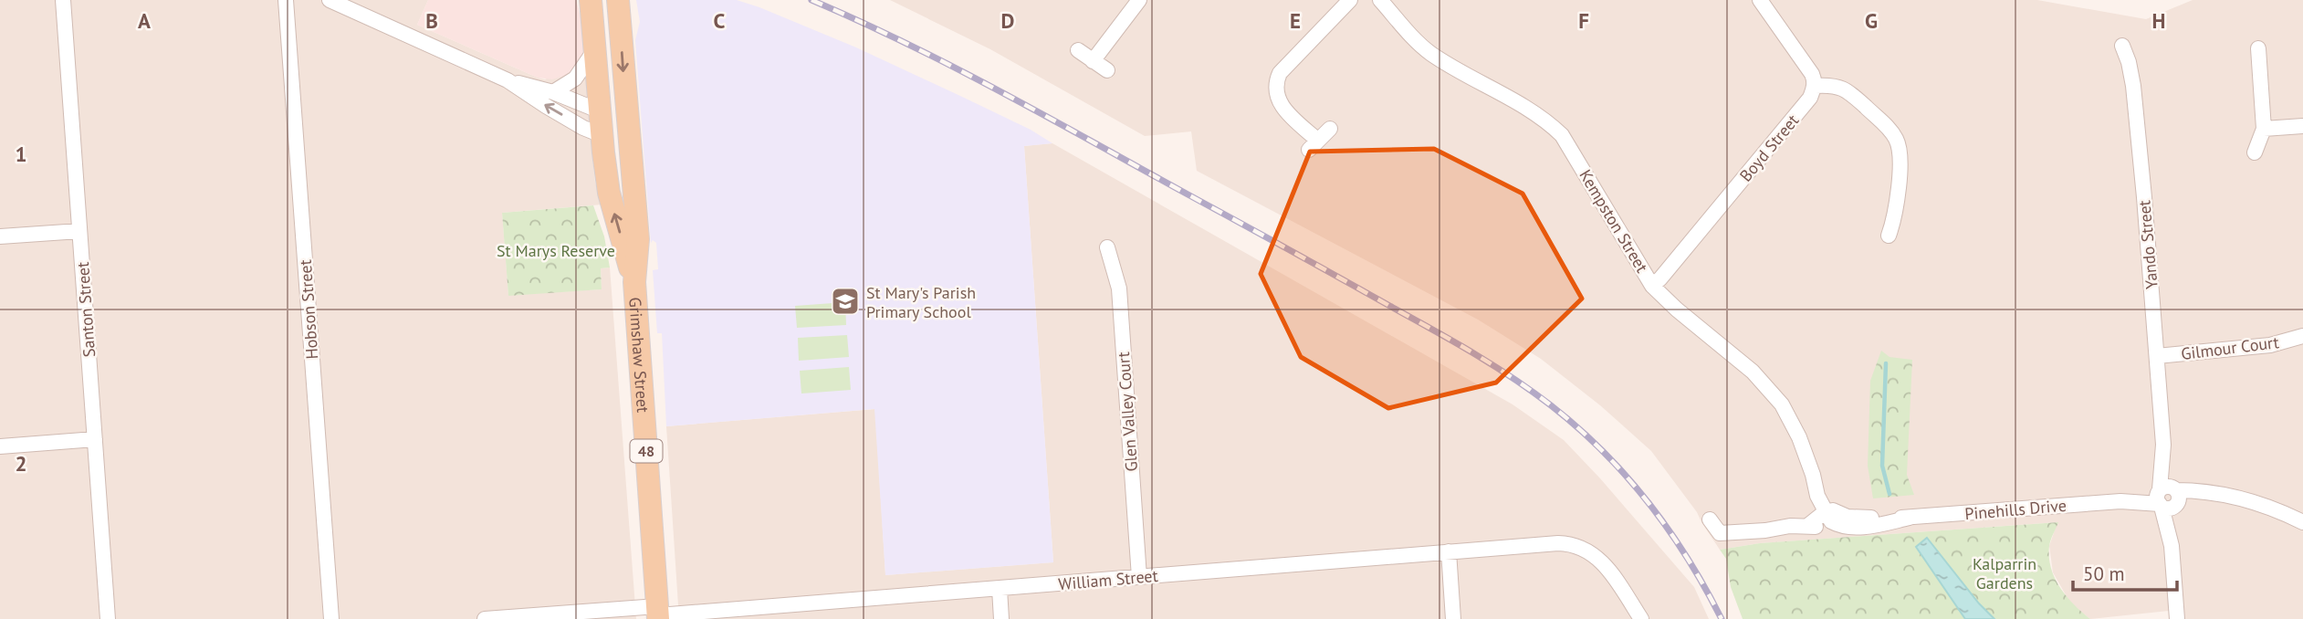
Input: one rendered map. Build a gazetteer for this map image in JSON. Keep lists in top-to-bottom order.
{
  "streets": {
    "main road": ["Grimshaw Street", "48"],
    "street": [
      "Boyd Street",
      "Kempston Street",
      "Yando Street",
      "Santon Street",
      "Hobson Street",
      "Gilmour Court",
      "Glen Valley Court",
      "Pinehills Drive",
      "William Street"
    ]
  },
  "crossings": [
    ["Boyd Street", "Kempston Street"],
    ["Kempston Street", "Pinehills Drive"],
    ["Yando Street", "Gilmour Court"],
    ["Yando Street", "Pinehills Drive"],
    ["Grimshaw Street", "William Street"],
    ["Glen Valley Court", "William Street"]
  ],
  "parks": ["St Marys Reserve", "Kalparrin Gardens"],
  "places": {
    "school or university": ["St Mary's Parish Primary School"]
  },
  "scale_bar": "50 m",
  "grid": {
    "columns": [
      "A",
      "B",
      "C",
      "D",
      "E",
      "F",
      "G",
      "H"
    ],
    "rows": ["1", "2"]
  }
}
